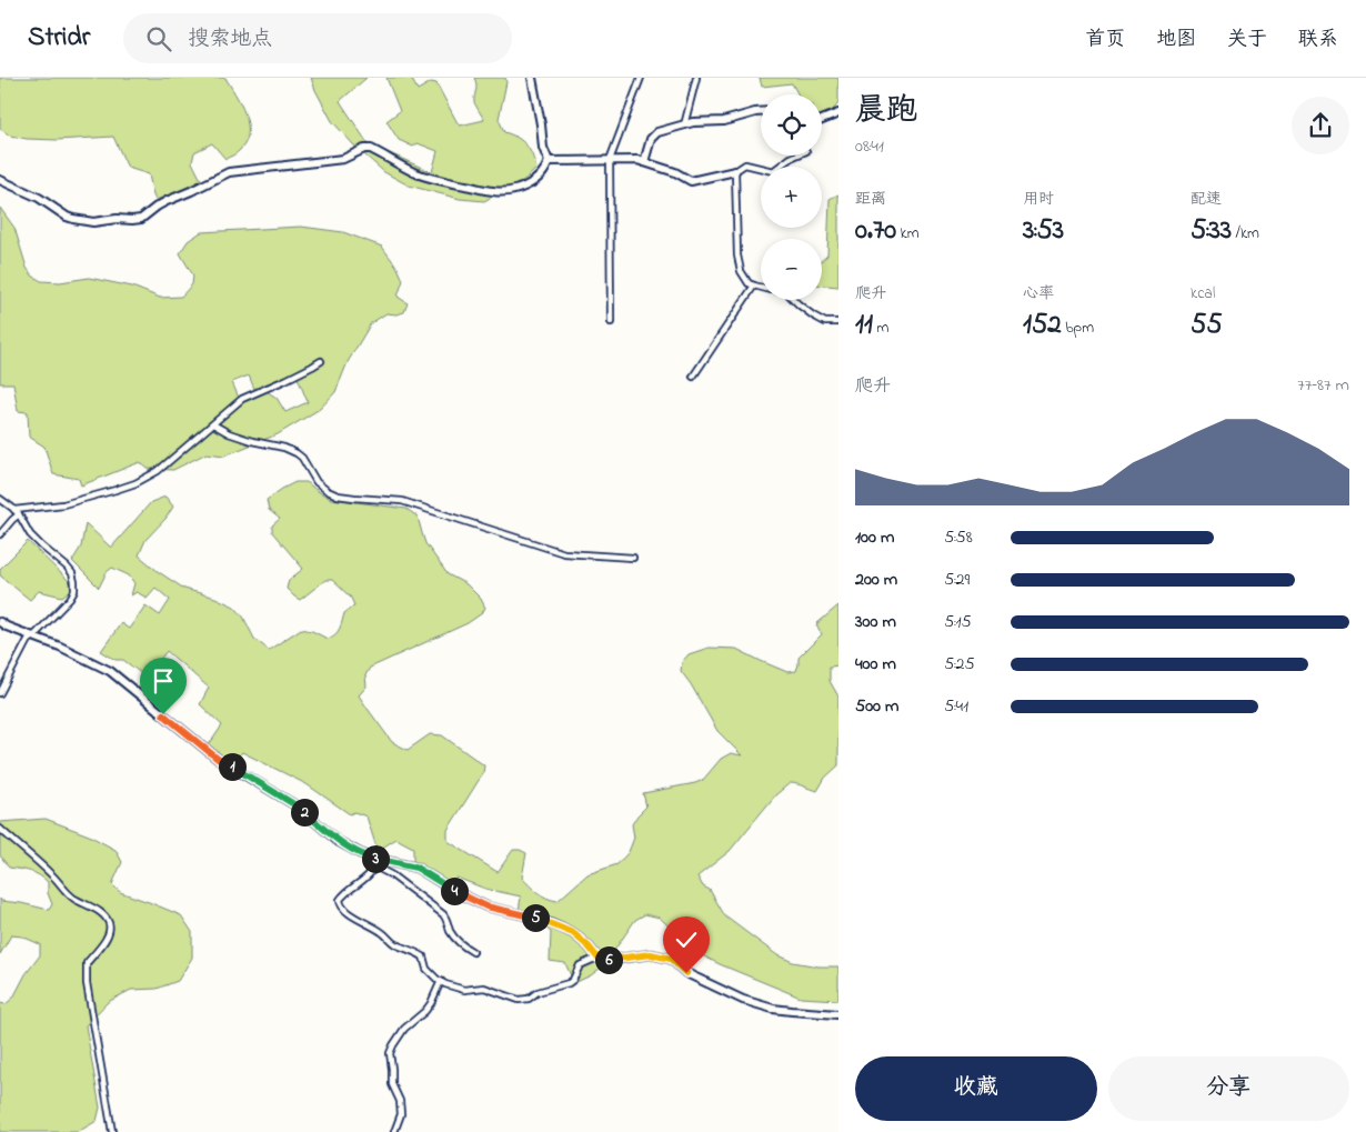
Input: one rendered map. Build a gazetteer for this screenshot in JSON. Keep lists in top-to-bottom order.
{
  "page": {
    "header": "Stridr",
    "search": "搜索地点",
    "nav": [
      "首页",
      "地图",
      "关于",
      "联系"
    ],
    "heading": ["晨跑", "08:41"],
    "map_buttons": ["+", "−"],
    "stats": [
      ["距离", "0.70 km"],
      ["用时", "3:53"],
      ["配速", "5:33 /km"],
      ["爬升", "11 m"],
      ["心率", "152 bpm"],
      ["kcal", "55"]
    ],
    "chart": ["爬升", "77–87 m"],
    "list": [
      {
        "name": "100 m",
        "note": "5:58"
      },
      {
        "name": "200 m",
        "note": "5:29"
      },
      {
        "name": "300 m",
        "note": "5:15"
      },
      {
        "name": "400 m",
        "note": "5:25"
      },
      {
        "name": "500 m",
        "note": "5:41"
      }
    ],
    "pins": [
      "1",
      "2",
      "3",
      "4",
      "5",
      "6"
    ],
    "buttons": ["收藏", "分享"]
  }
}
